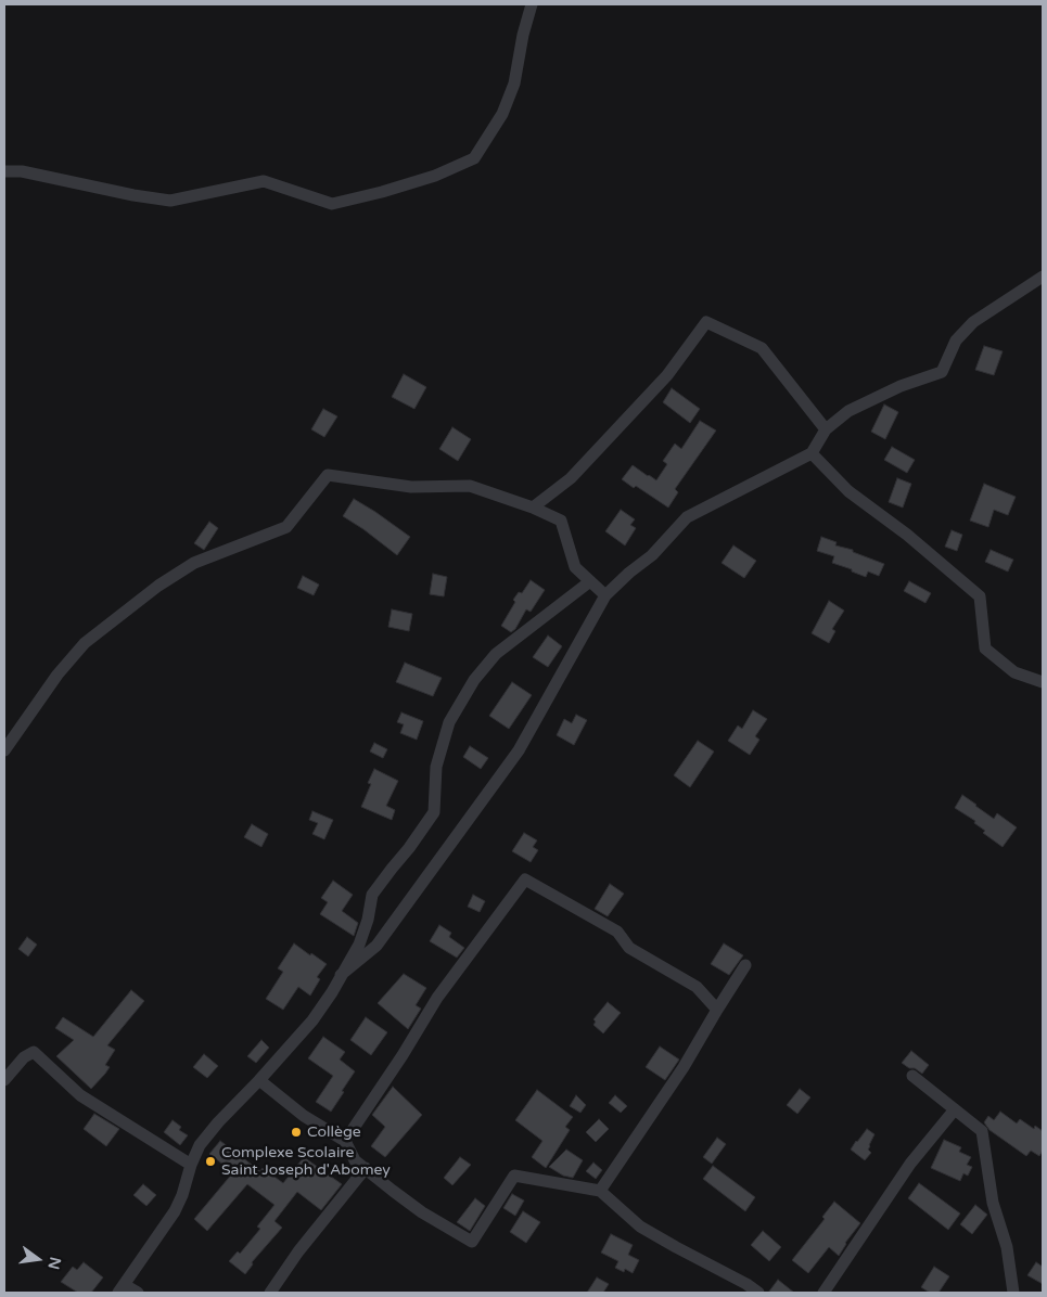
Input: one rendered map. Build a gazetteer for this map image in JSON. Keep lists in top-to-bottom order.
{
  "places": ["Collège", "Complexe Scolaire Saint Joseph d'Abomey"],
  "north": "right"
}
